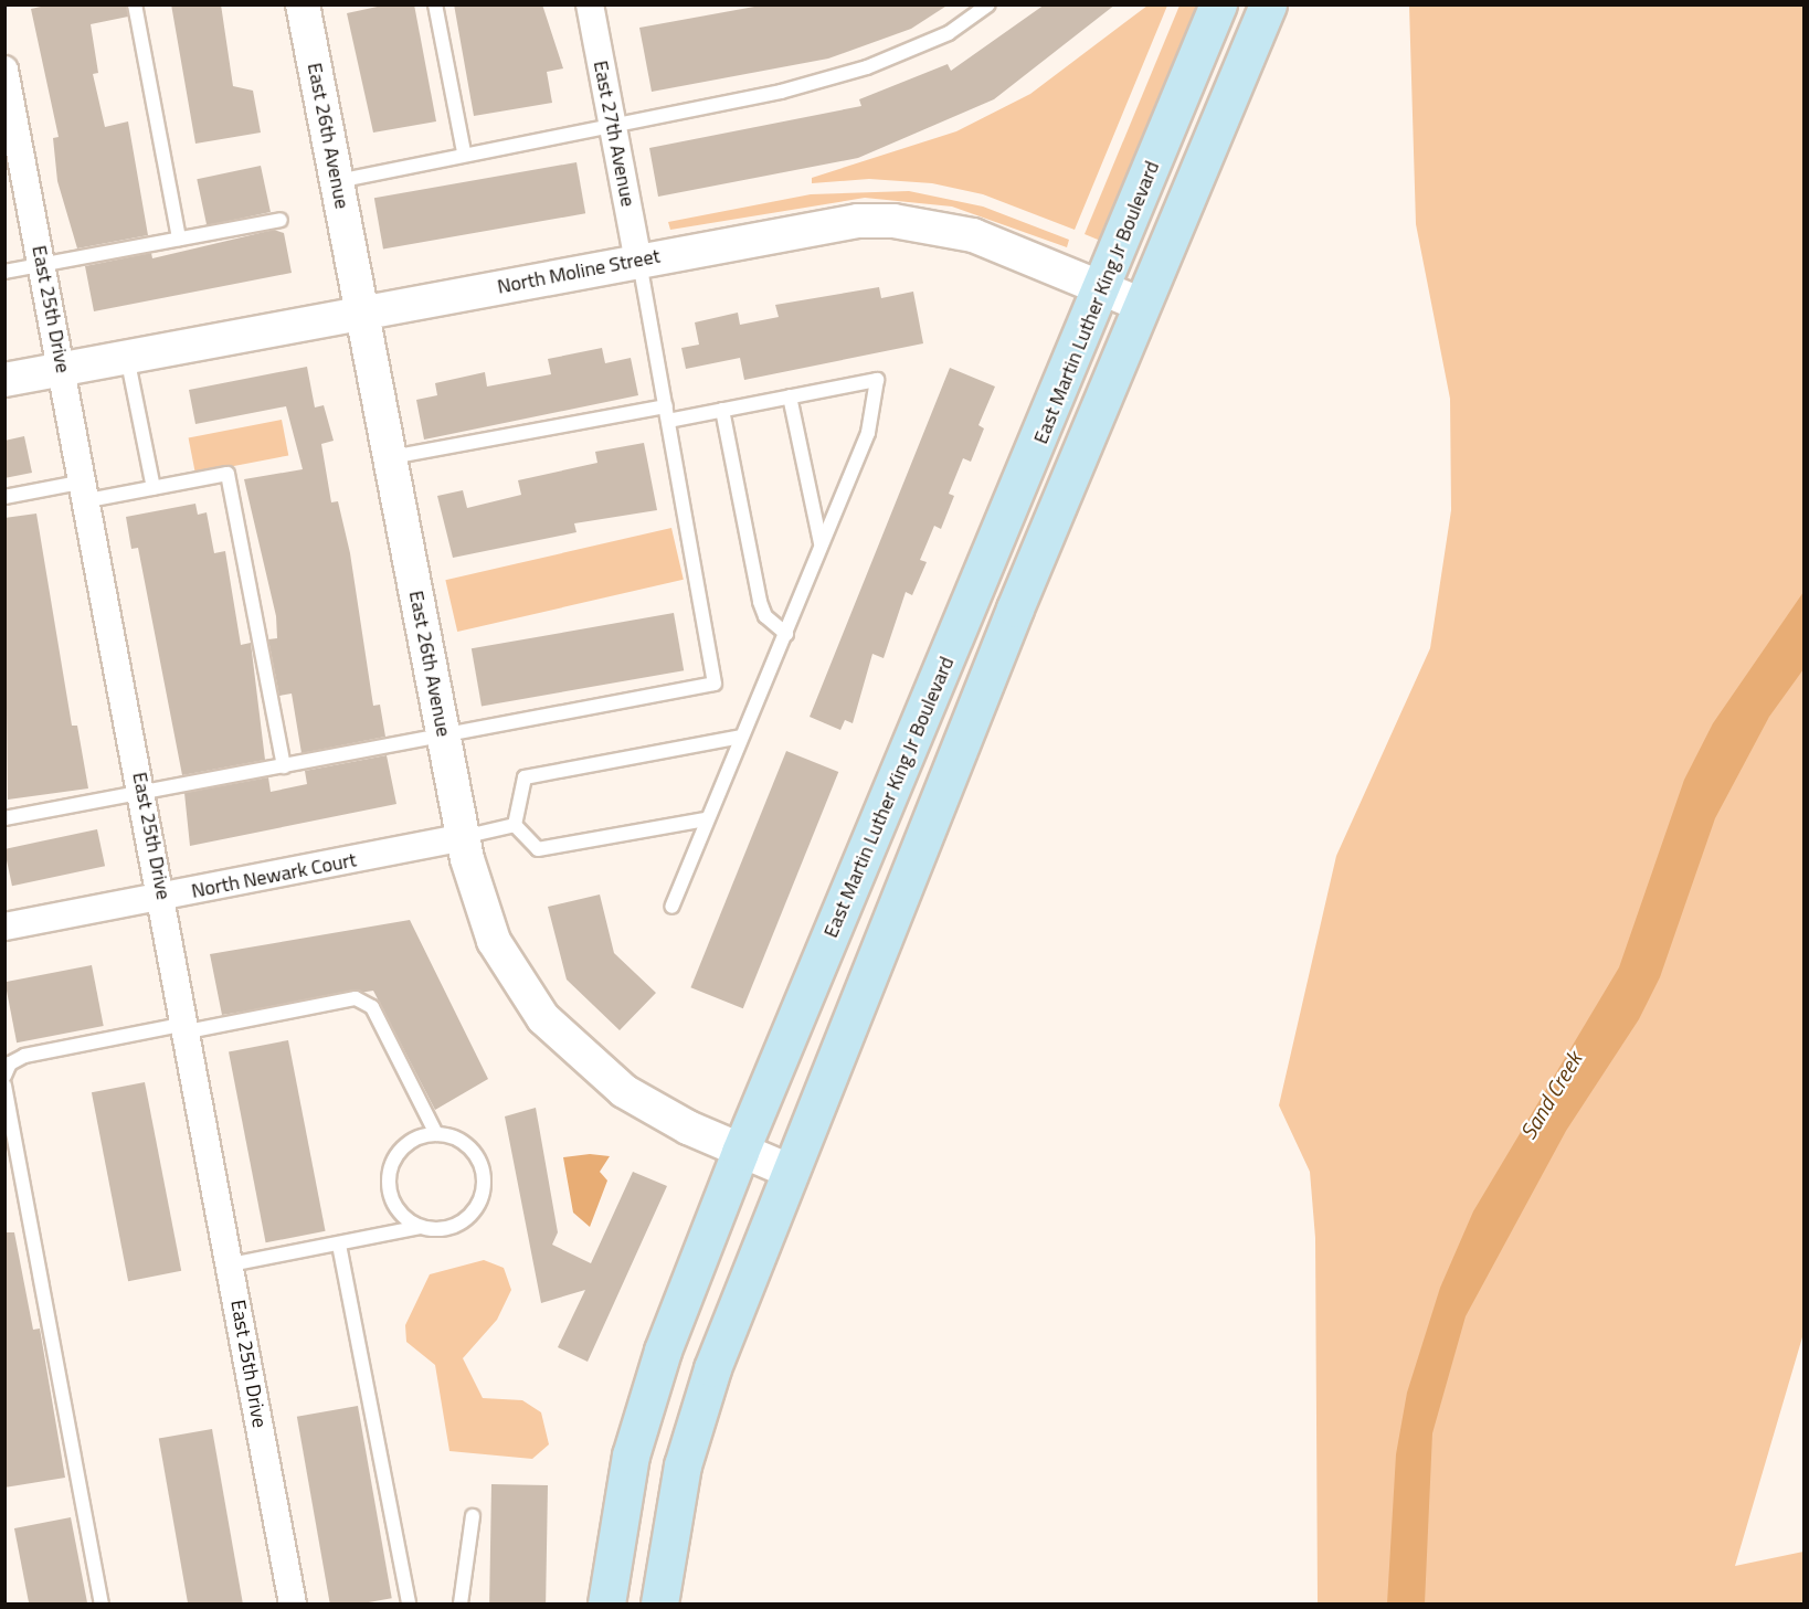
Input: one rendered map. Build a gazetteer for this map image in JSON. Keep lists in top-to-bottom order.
{
  "streets": {
    "main road": ["East Martin Luther King Jr Boulevard"],
    "street": [
      "East 27th Avenue",
      "East 26th Avenue",
      "North Moline Street",
      "East 25th Drive",
      "North Newark Court"
    ]
  },
  "crossings": [
    ["East 27th Avenue", "North Moline Street"],
    ["East 26th Avenue", "North Moline Street"],
    ["East 26th Avenue", "East Martin Luther King Jr Boulevard"],
    ["East 26th Avenue", "North Newark Court"],
    ["North Moline Street", "East Martin Luther King Jr Boulevard"],
    ["North Moline Street", "East 25th Drive"],
    ["East 25th Drive", "North Newark Court"]
  ],
  "water": ["Sand Creek"]
}
